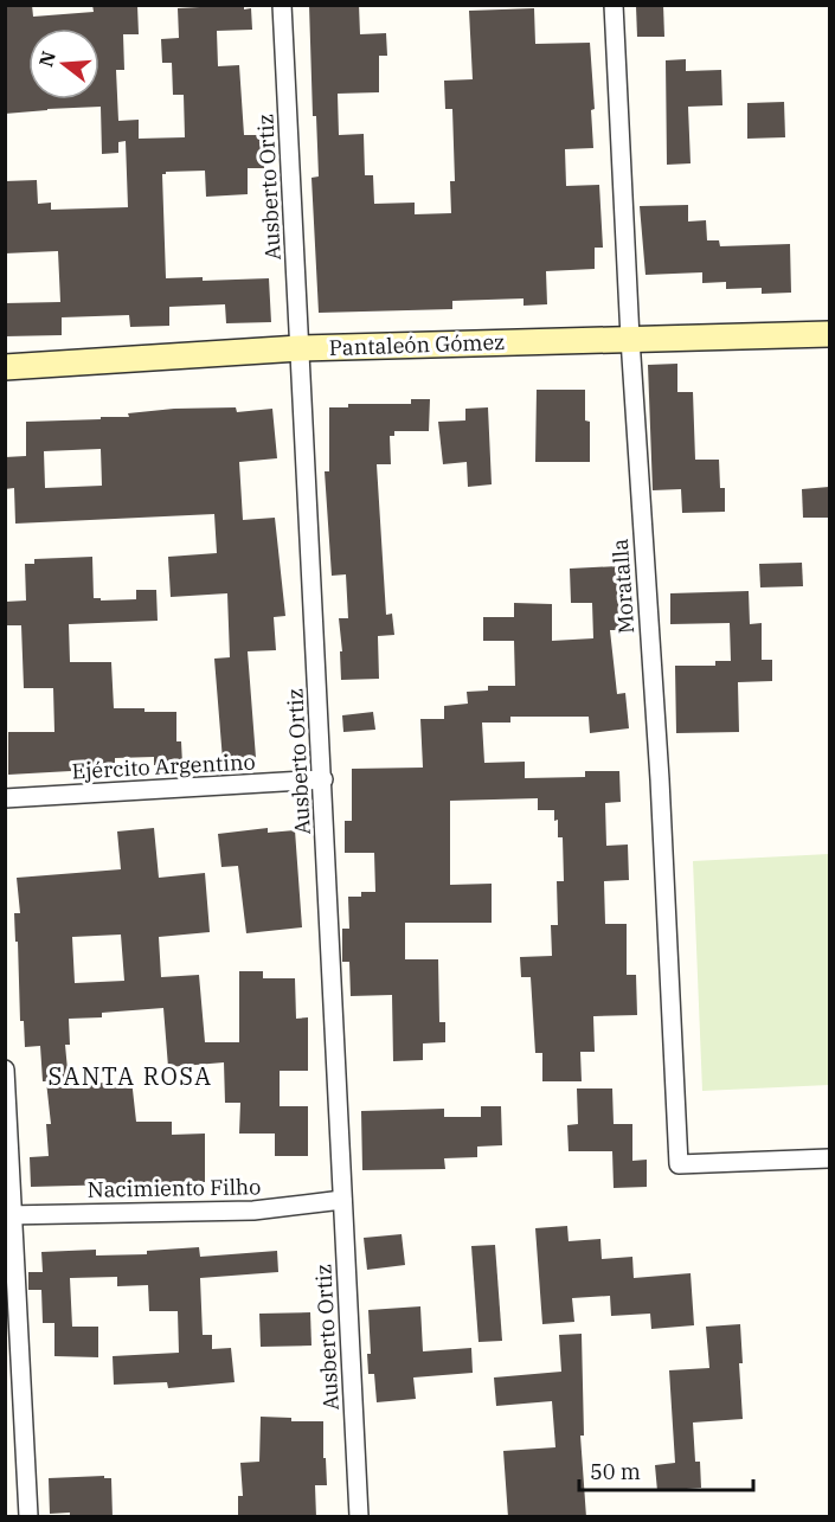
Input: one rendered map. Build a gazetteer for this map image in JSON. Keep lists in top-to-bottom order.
{
  "streets": {
    "main road": ["Pantaleón Gómez"],
    "street": [
      "Ausberto Ortiz",
      "Moratalla",
      "Ejército Argentino",
      "Nacimiento Filho"
    ]
  },
  "crossings": [
    ["Ausberto Ortiz", "Pantaleón Gómez"],
    ["Ausberto Ortiz", "Ejército Argentino"],
    ["Ausberto Ortiz", "Nacimiento Filho"],
    ["Pantaleón Gómez", "Moratalla"]
  ],
  "districts": ["SANTA ROSA"],
  "scale_bar": "50 m",
  "north": "left"
}
